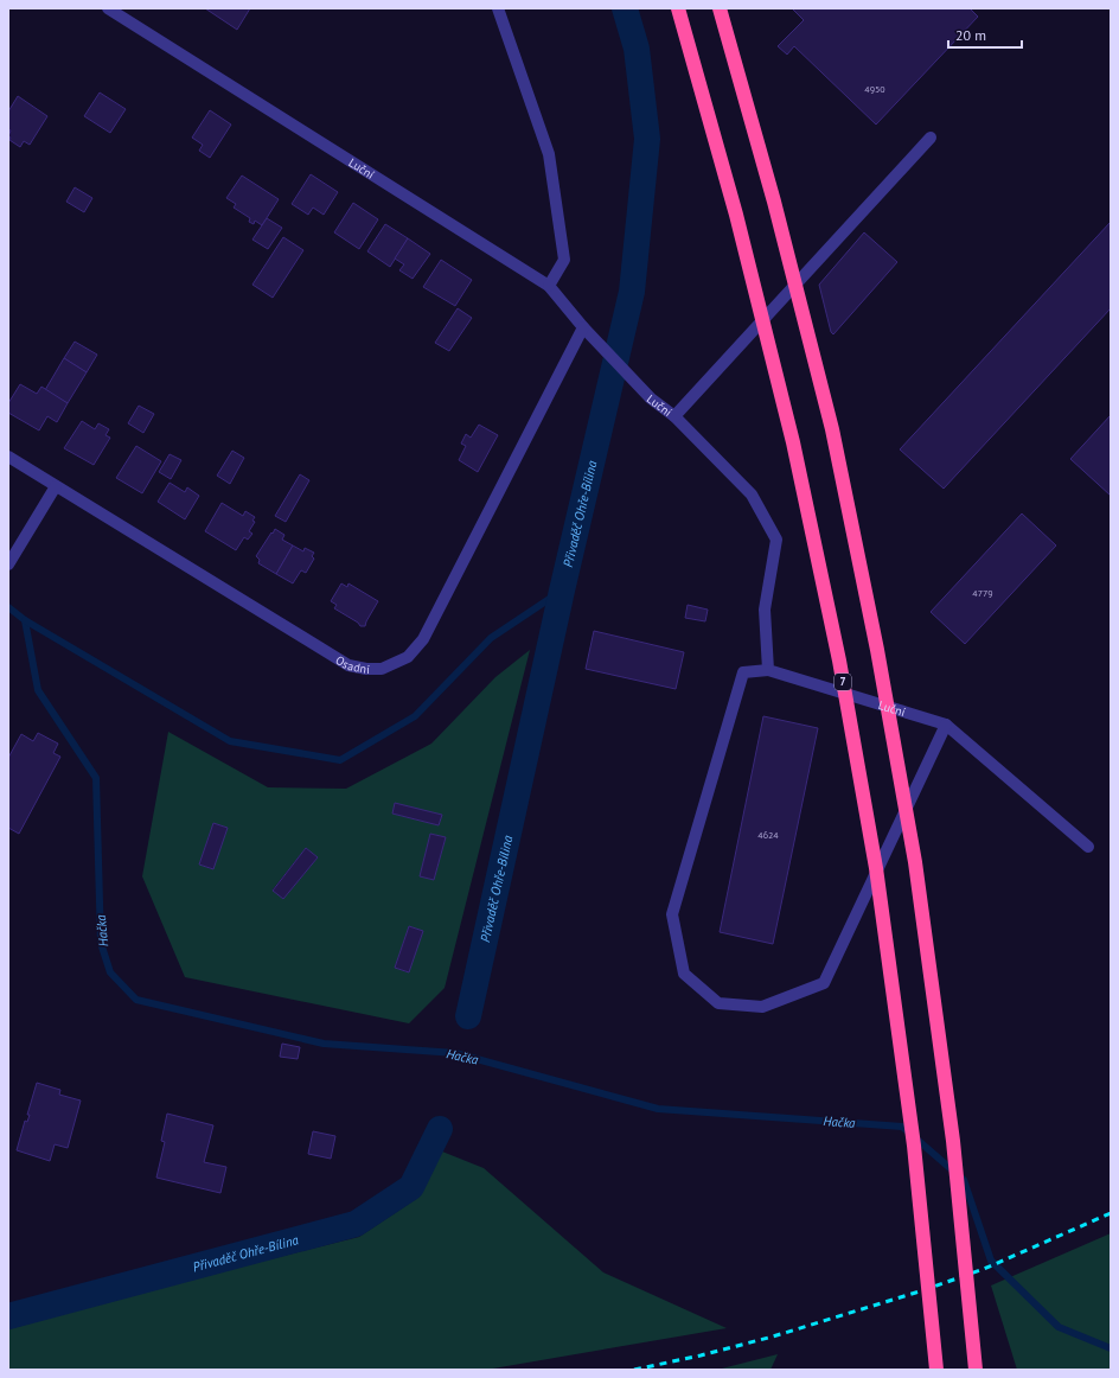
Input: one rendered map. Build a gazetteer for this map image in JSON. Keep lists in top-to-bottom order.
{
  "streets": {
    "highway": ["7"],
    "street": ["Luční", "Osadní"]
  },
  "crossings": [
    ["Luční", "Osadní"]
  ],
  "water": ["Přivaděč Ohře-Bílina", "Hačka"],
  "house_numbers": ["4950", "4779", "4624"],
  "scale_bar": "20 m"
}
